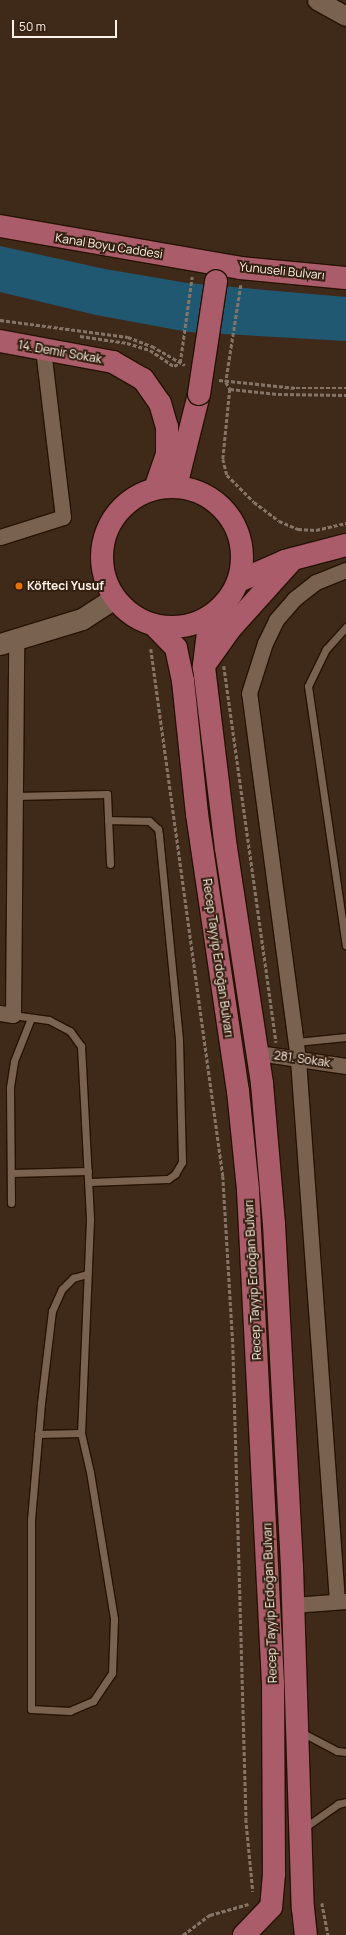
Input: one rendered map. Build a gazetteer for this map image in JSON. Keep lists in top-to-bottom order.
{
  "streets": {
    "main road": [
      "Kanal Boyu Caddesi",
      "Yunuseli Bulvarı",
      "14. Demir Sokak",
      "Recep Tayyip Erdoğan Bulvarı"
    ],
    "street": ["281. Sokak"]
  },
  "crossings": [
    ["Kanal Boyu Caddesi", "Yunuseli Bulvarı"],
    ["14. Demir Sokak", "Recep Tayyip Erdoğan Bulvarı"],
    ["Recep Tayyip Erdoğan Bulvarı", "281. Sokak"]
  ],
  "places": ["Köfteci Yusuf"],
  "scale_bar": "50 m"
}
